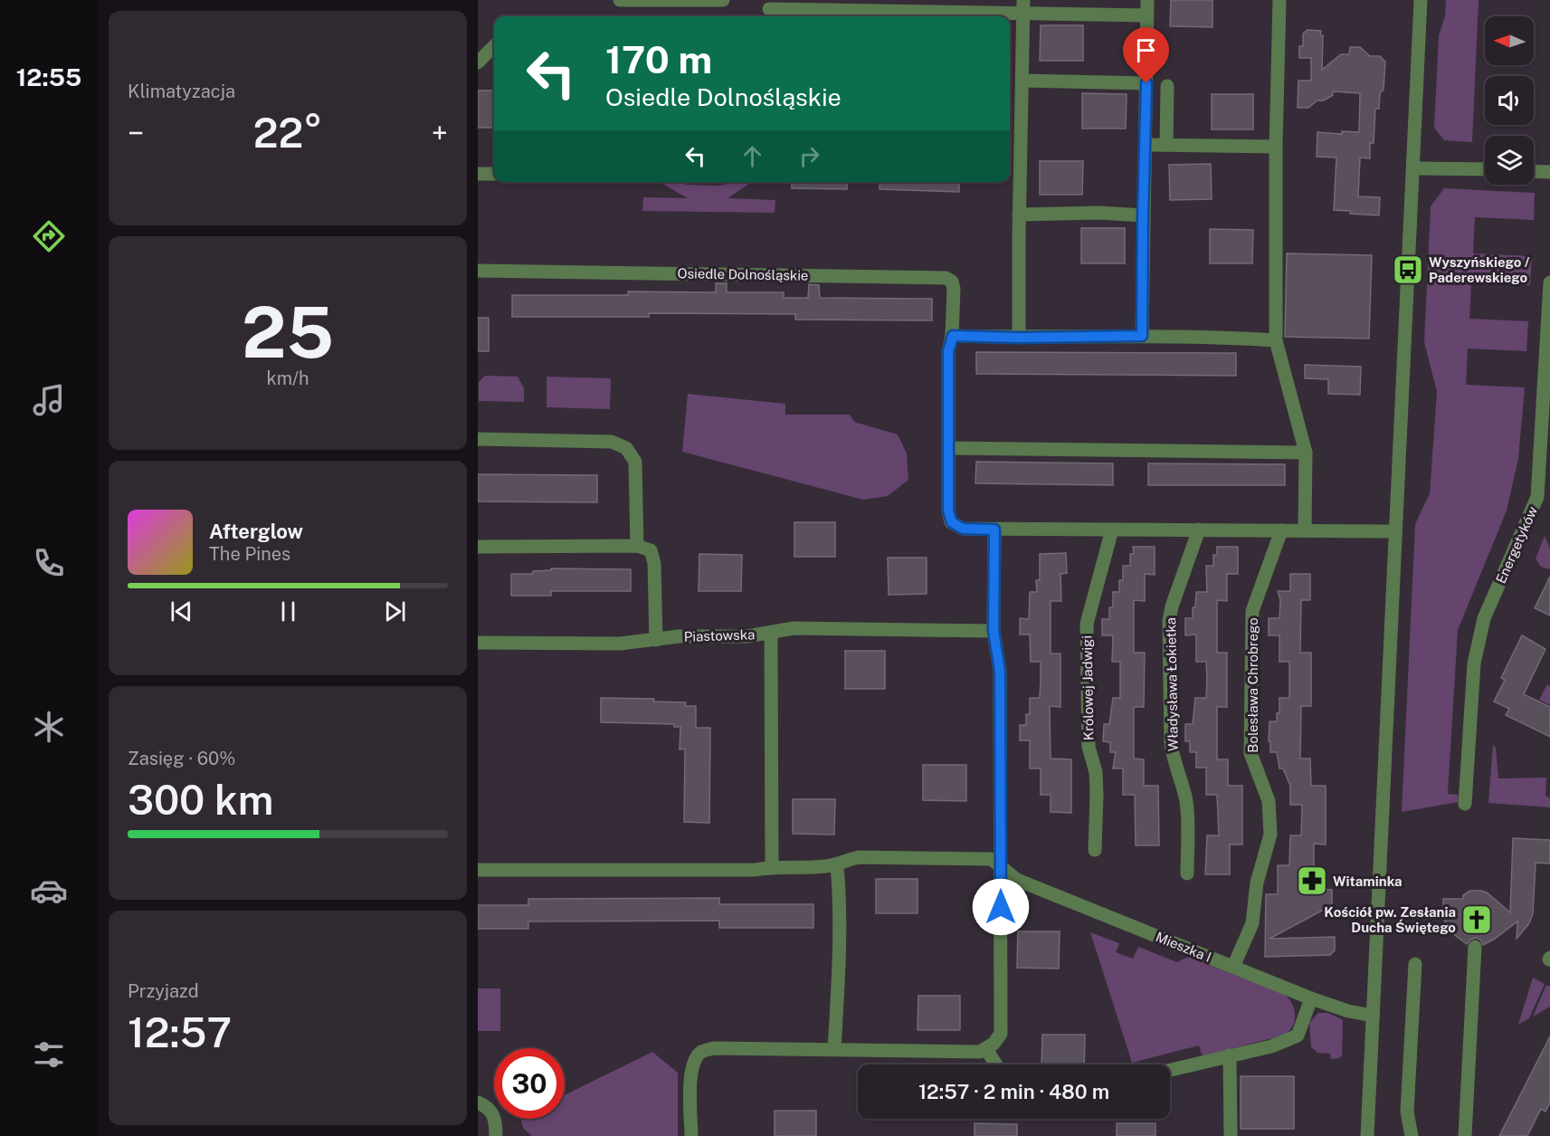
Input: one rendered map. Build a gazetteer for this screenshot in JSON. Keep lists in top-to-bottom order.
{
  "streets": {
    "street": [
      "Osiedle Dolnośląskie",
      "Energetyków",
      "Piastowska",
      "Władysława Łokietka",
      "Bolesława Chrobrego",
      "Królowej Jadwigi",
      "Mieszka I"
    ]
  },
  "crossings": [
    ["Bolesława Chrobrego", "Mieszka I"]
  ],
  "places": {
    "bus stop": ["Wyszyńskiego / Paderewskiego"],
    "pharmacy": ["Witaminka"],
    "church": ["Kościół pw. Zesłania Ducha Świętego"]
  },
  "north": "left",
  "page": {
    "tabs": "12:55",
    "tile": [
      "Klimatyzacja",
      ["25", "km/h"],
      ["Zasięg · 60%", "300 km"],
      ["Przyjazd", "12:57"]
    ],
    "turn": ["170 m", "Osiedle Dolnośląskie"],
    "heat": ["−", "22°", "+"],
    "song": ["Afterglow", "The Pines"],
    "limit": "30",
    "trip": "12:57 · 2 min · 480 m"
  }
}
